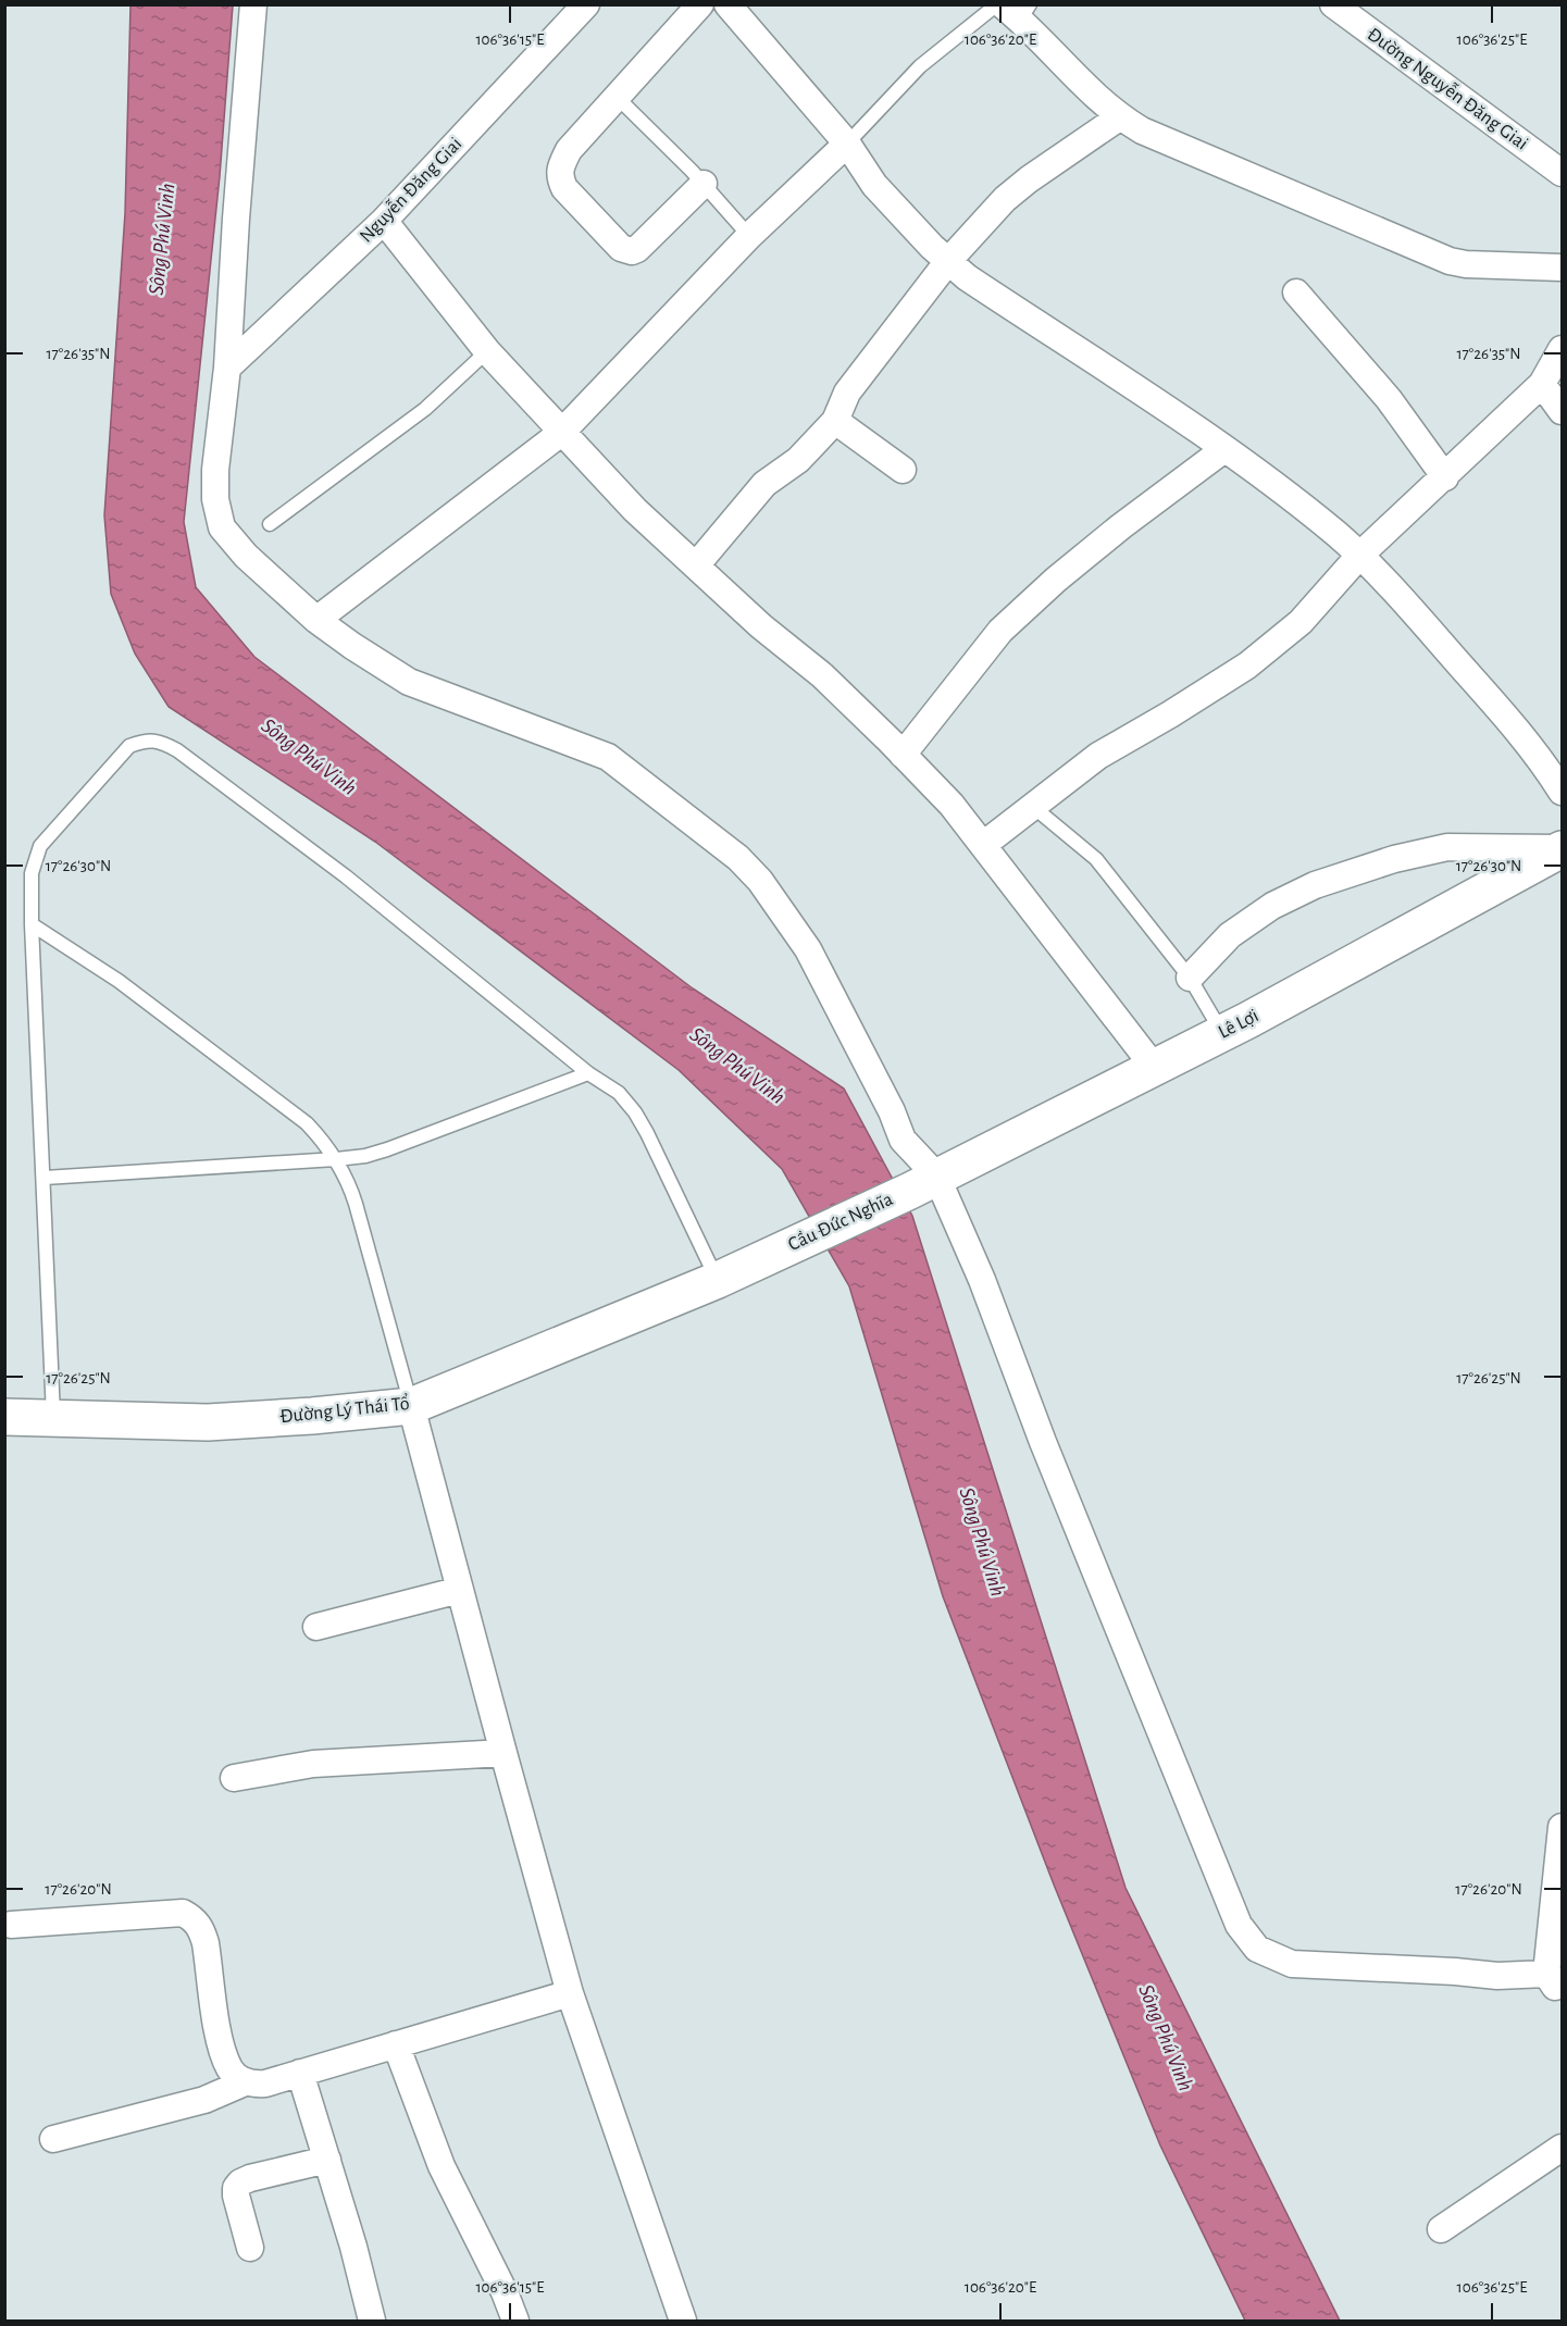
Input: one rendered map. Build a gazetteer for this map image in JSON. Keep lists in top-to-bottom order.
{
  "streets": {
    "main road": ["Lê Lợi", "Cầu Đức Nghĩa", "Đường Lý Thái Tổ"],
    "street": ["Đường Nguyễn Đăng Giai", "Nguyễn Đăng Giai"]
  },
  "crossings": [
    ["Lê Lợi", "Cầu Đức Nghĩa"],
    ["Cầu Đức Nghĩa", "Đường Lý Thái Tổ"]
  ],
  "water": ["Sông Phú Vinh"],
  "coordinates": [
    "106°36'15\"E",
    "106°36'20\"E",
    "106°36'25\"E",
    "17°26'35\"N",
    "17°26'30\"N",
    "17°26'25\"N",
    "17°26'20\"N"
  ]
}
